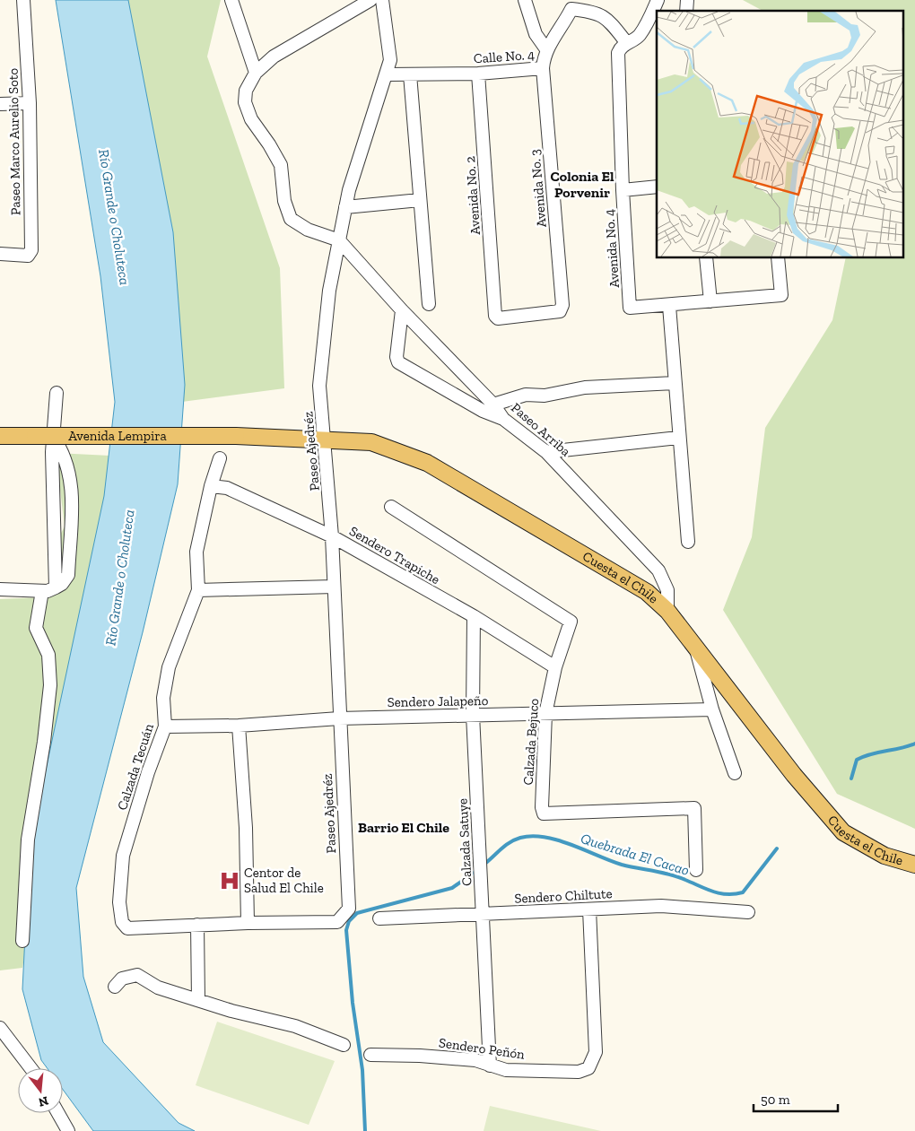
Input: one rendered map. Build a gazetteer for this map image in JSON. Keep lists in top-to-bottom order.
{
  "streets": {
    "main road": ["Avenida Lempira", "Cuesta el Chile"],
    "street": [
      "Calle No. 4",
      "Paseo Marco Aurelio Soto",
      "Avenida No. 3",
      "Avenida No. 2",
      "Avenida No. 4",
      "Paseo Arriba",
      "Paseo Ajedréz",
      "Sendero Trapiche",
      "Sendero Jalapeño",
      "Calzada Bejuco",
      "Calzada Tecuán",
      "Calzada Satuye",
      "Sendero Chiltute",
      "Sendero Peñón"
    ]
  },
  "crossings": [
    ["Calle No. 4", "Avenida No. 3"],
    ["Calle No. 4", "Avenida No. 2"],
    ["Calle No. 4", "Avenida No. 4"],
    ["Calle No. 4", "Paseo Ajedréz"],
    ["Avenida No. 3", "Avenida No. 2"],
    ["Paseo Arriba", "Paseo Ajedréz"],
    ["Paseo Arriba", "Cuesta el Chile"],
    ["Avenida Lempira", "Cuesta el Chile"],
    ["Paseo Ajedréz", "Sendero Trapiche"],
    ["Paseo Ajedréz", "Cuesta el Chile"],
    ["Paseo Ajedréz", "Sendero Jalapeño"],
    ["Sendero Trapiche", "Calzada Bejuco"],
    ["Sendero Trapiche", "Calzada Tecuán"],
    ["Sendero Trapiche", "Calzada Satuye"],
    ["Sendero Jalapeño", "Calzada Bejuco"],
    ["Sendero Jalapeño", "Calzada Tecuán"],
    ["Sendero Jalapeño", "Calzada Satuye"],
    ["Calzada Satuye", "Sendero Chiltute"],
    ["Calzada Satuye", "Sendero Peñón"],
    ["Sendero Chiltute", "Sendero Peñón"]
  ],
  "districts": ["Colonia El Porvenir", "Barrio El Chile"],
  "water": ["Río Grande o Choluteca", "Quebrada El Cacao"],
  "places": {
    "hospital": ["Centor de Salud El Chile"]
  },
  "scale_bar": "50 m",
  "north": "bottom"
}
